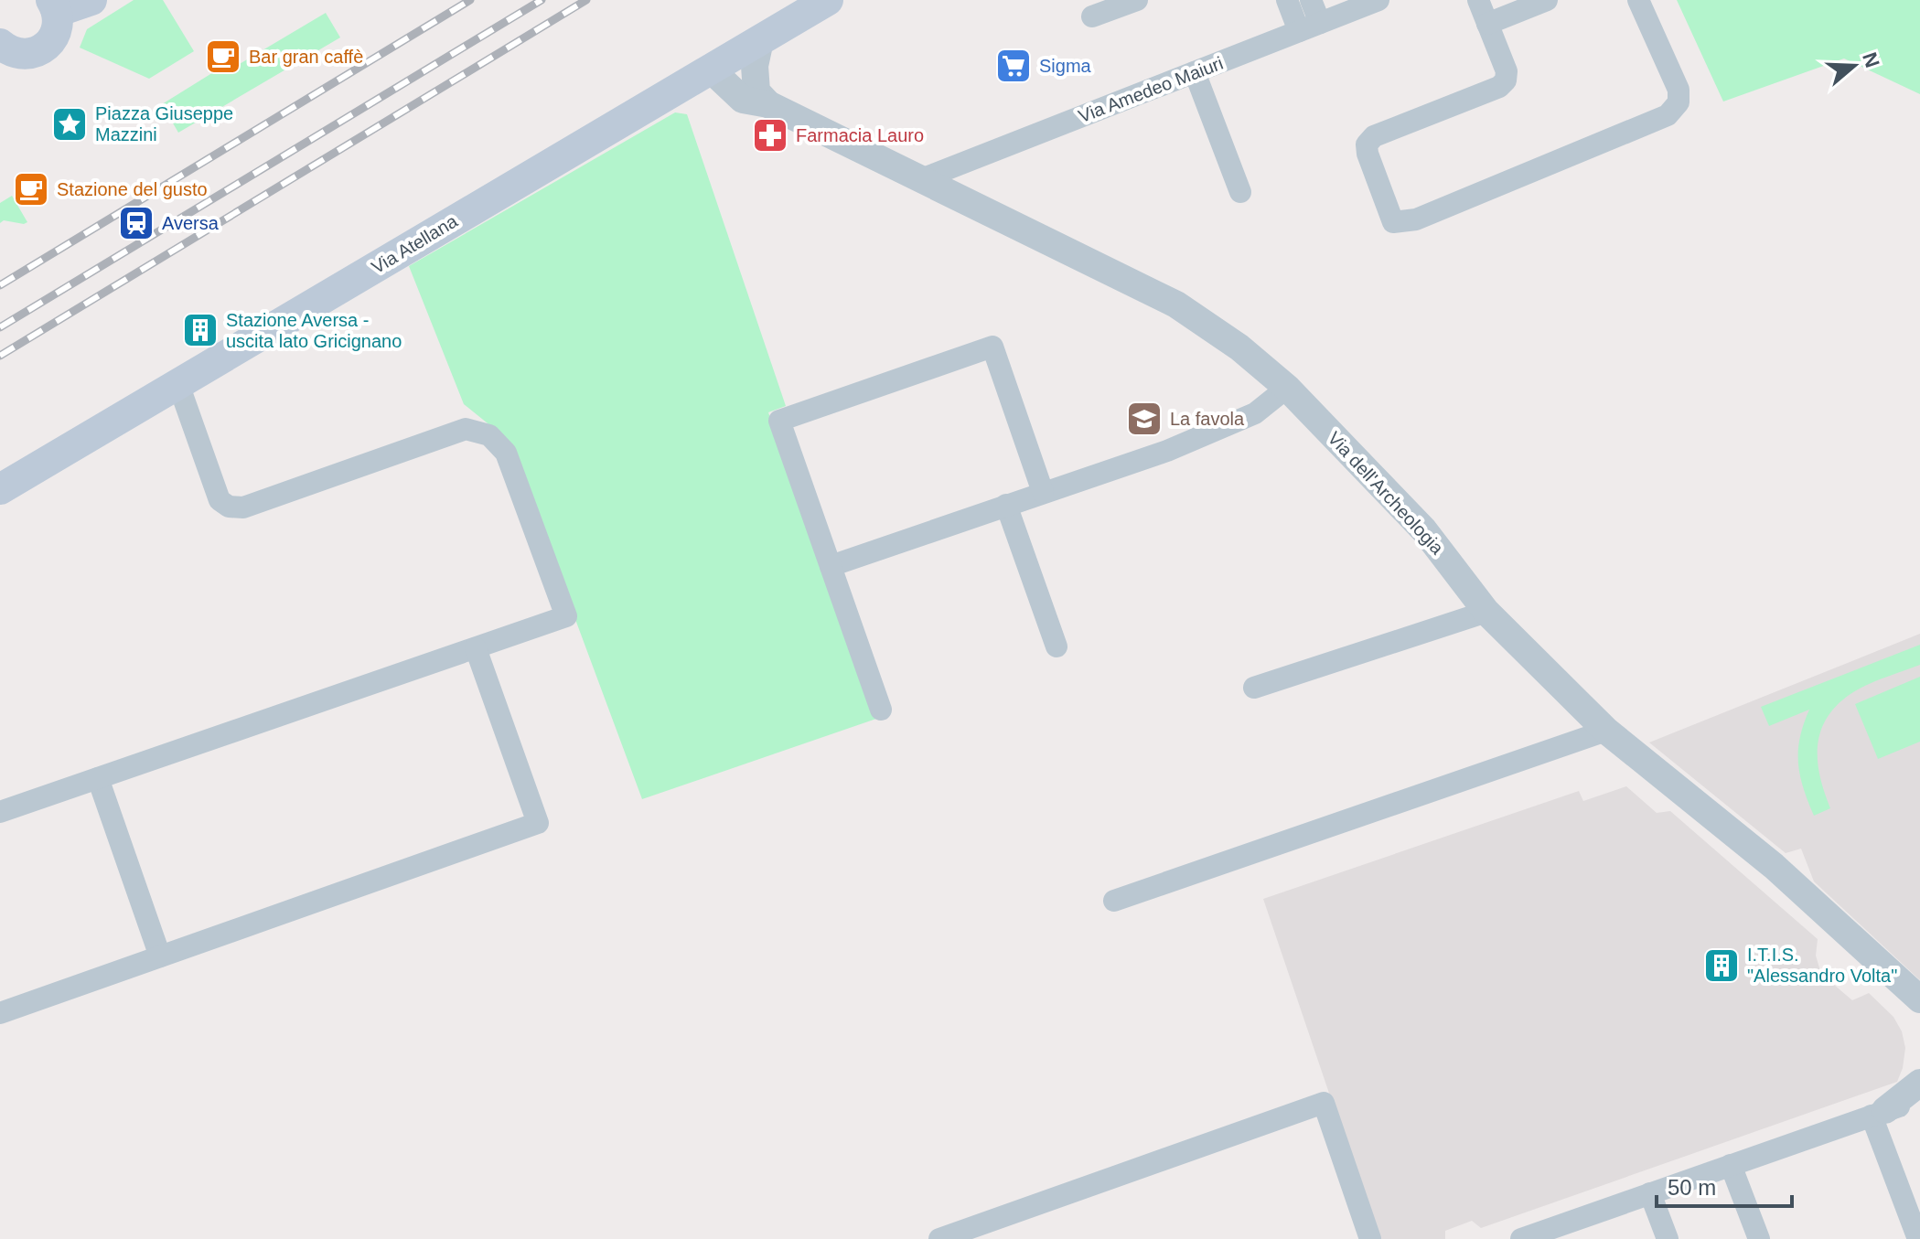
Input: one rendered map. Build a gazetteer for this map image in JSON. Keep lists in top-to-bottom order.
{
  "streets": {
    "main road": ["Via Atellana"],
    "street": ["Via Amedeo Maiuri", "Via dell'Archeologia"]
  },
  "crossings": [
    ["Via Amedeo Maiuri", "Via dell'Archeologia"],
    ["Via Atellana", "Via dell'Archeologia"]
  ],
  "places": {
    "cafe": ["Bar gran caffè", "Stazione del gusto"],
    "supermarket": ["Sigma"],
    "place": ["Piazza Giuseppe Mazzini"],
    "pharmacy": ["Farmacia Lauro"],
    "station": ["Aversa"],
    "building": ["Stazione Aversa - uscita lato Gricignano", "I.T.I.S. \"Alessandro Volta\""],
    "school or university": ["La favola"]
  },
  "scale_bar": "50 m",
  "north": "right"
}
